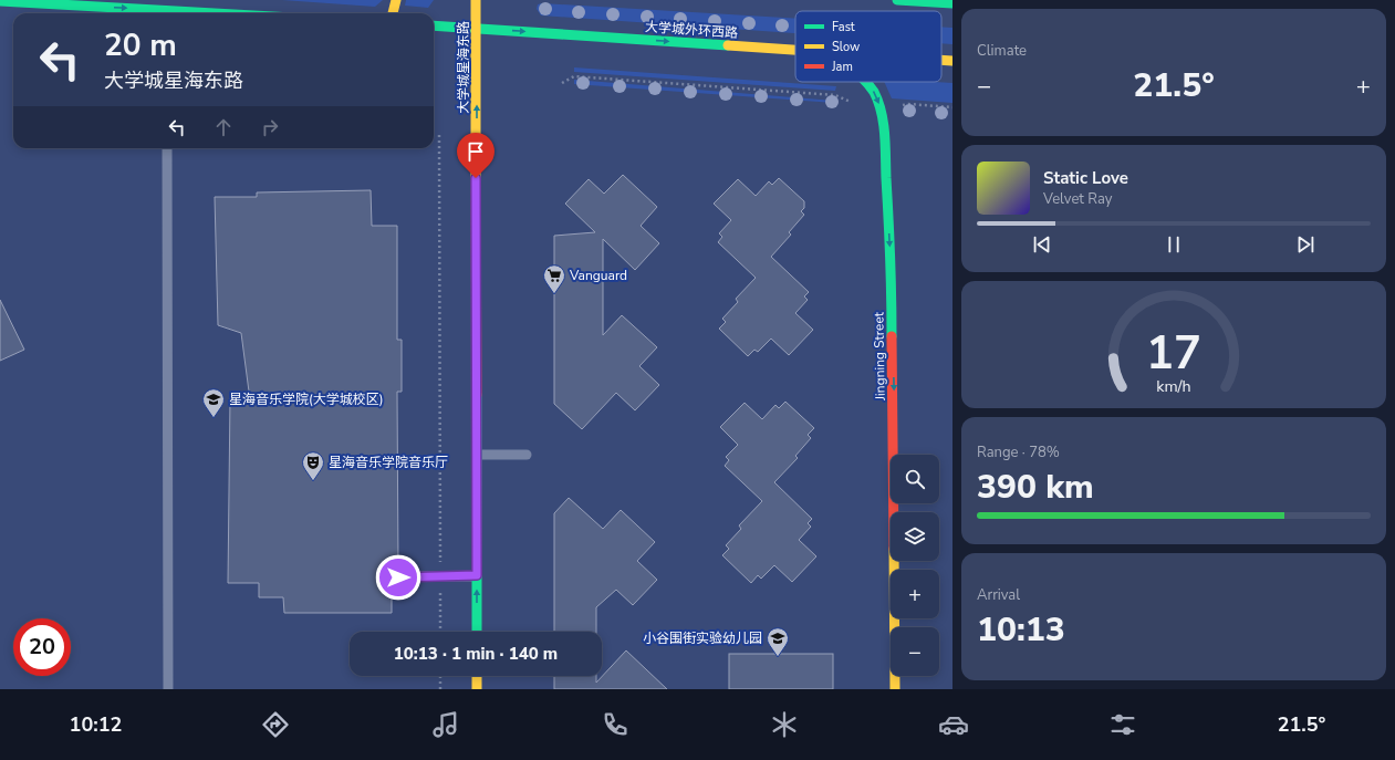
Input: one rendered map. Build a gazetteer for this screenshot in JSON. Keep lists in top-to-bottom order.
{
  "streets": {
    "main road": ["大学城外环西路", "大学城星海东路", "Jingning Street"]
  },
  "crossings": [
    ["大学城外环西路", "大学城星海东路"]
  ],
  "one_way": ["大学城外环西路", "大学城星海东路", "Jingning Street"],
  "places": {
    "supermarket": ["Vanguard"],
    "school or university": ["星海音乐学院(大学城校区)", "小谷围街实验幼儿园"],
    "theatre": ["星海音乐学院音乐厅"]
  },
  "legend": ["Fast", "Slow", "Jam"],
  "page": {
    "tile": [
      "Climate",
      ["Range · 78%", "390 km"],
      ["Arrival", "10:13"]
    ],
    "turn": ["20 m", "大学城星海东路"],
    "heat": ["−", "21.5°", "+"],
    "song": ["Static Love", "Velvet Ray"],
    "map_buttons": ["+", "−"],
    "limit": "20",
    "trip": "10:13 · 1 min · 140 m",
    "tabs": ["10:12", "21.5°"],
    "gauge": ["17", "km/h"]
  }
}
